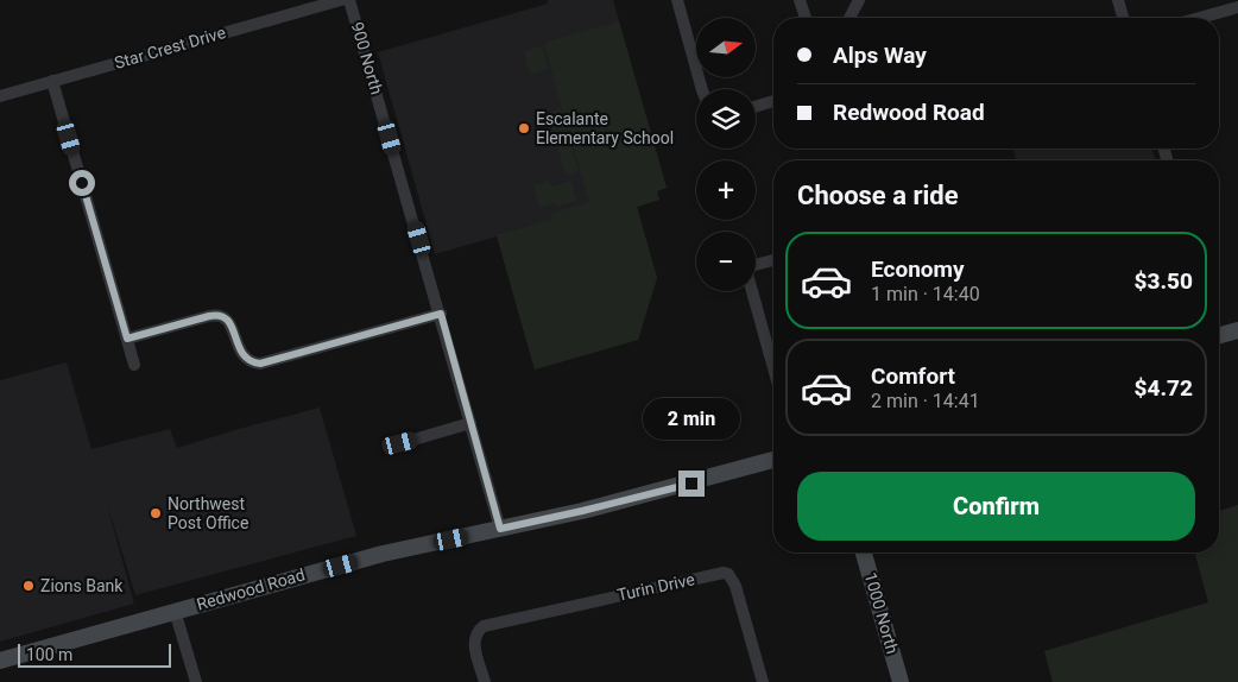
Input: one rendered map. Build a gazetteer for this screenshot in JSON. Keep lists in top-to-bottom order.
{
  "streets": {
    "main road": ["Redwood Road", "1000 North"],
    "street": ["Star Crest Drive", "900 North", "Turin Drive"]
  },
  "crossings": [
    ["900 North", "Redwood Road"]
  ],
  "places": ["Escalante Elementary School", "Northwest Post Office", "Zions Bank"],
  "scale_bar": "100 m",
  "north": "right",
  "page": {
    "map_buttons": ["+", "−"],
    "banner": ["Alps Way", "Redwood Road"],
    "heading": "Choose a ride",
    "list": [
      {
        "name": "Economy",
        "note": "1 min · 14:40",
        "value": "$3.50"
      },
      {
        "name": "Comfort",
        "note": "2 min · 14:41",
        "value": "$4.72"
      }
    ],
    "bubble": "2 min",
    "buttons": "Confirm",
    "scale": "100 m"
  }
}
